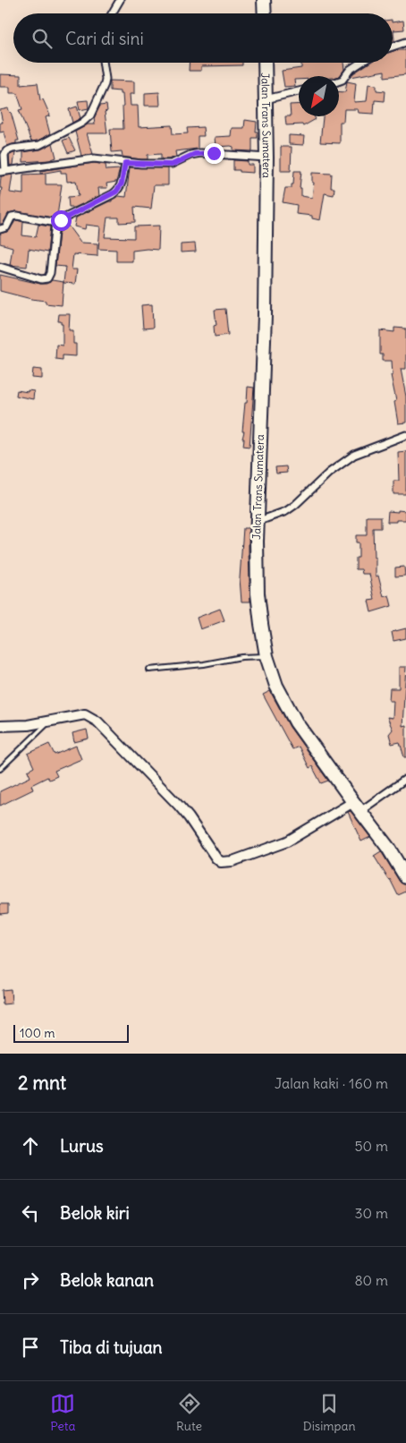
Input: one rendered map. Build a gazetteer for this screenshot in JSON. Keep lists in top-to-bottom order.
{
  "streets": {
    "highway": ["Jalan Trans Sumatera"]
  },
  "scale_bar": "100 m",
  "north": "bottom left",
  "page": {
    "search": "Cari di sini",
    "scale": "100 m",
    "heading": ["2 mnt", "Jalan kaki · 160 m"],
    "list": [
      ["Lurus", "50 m"],
      ["Belok kiri", "30 m"],
      ["Belok kanan", "80 m"],
      "Tiba di tujuan"
    ],
    "nav": ["Peta", "Rute", "Disimpan"]
  }
}
